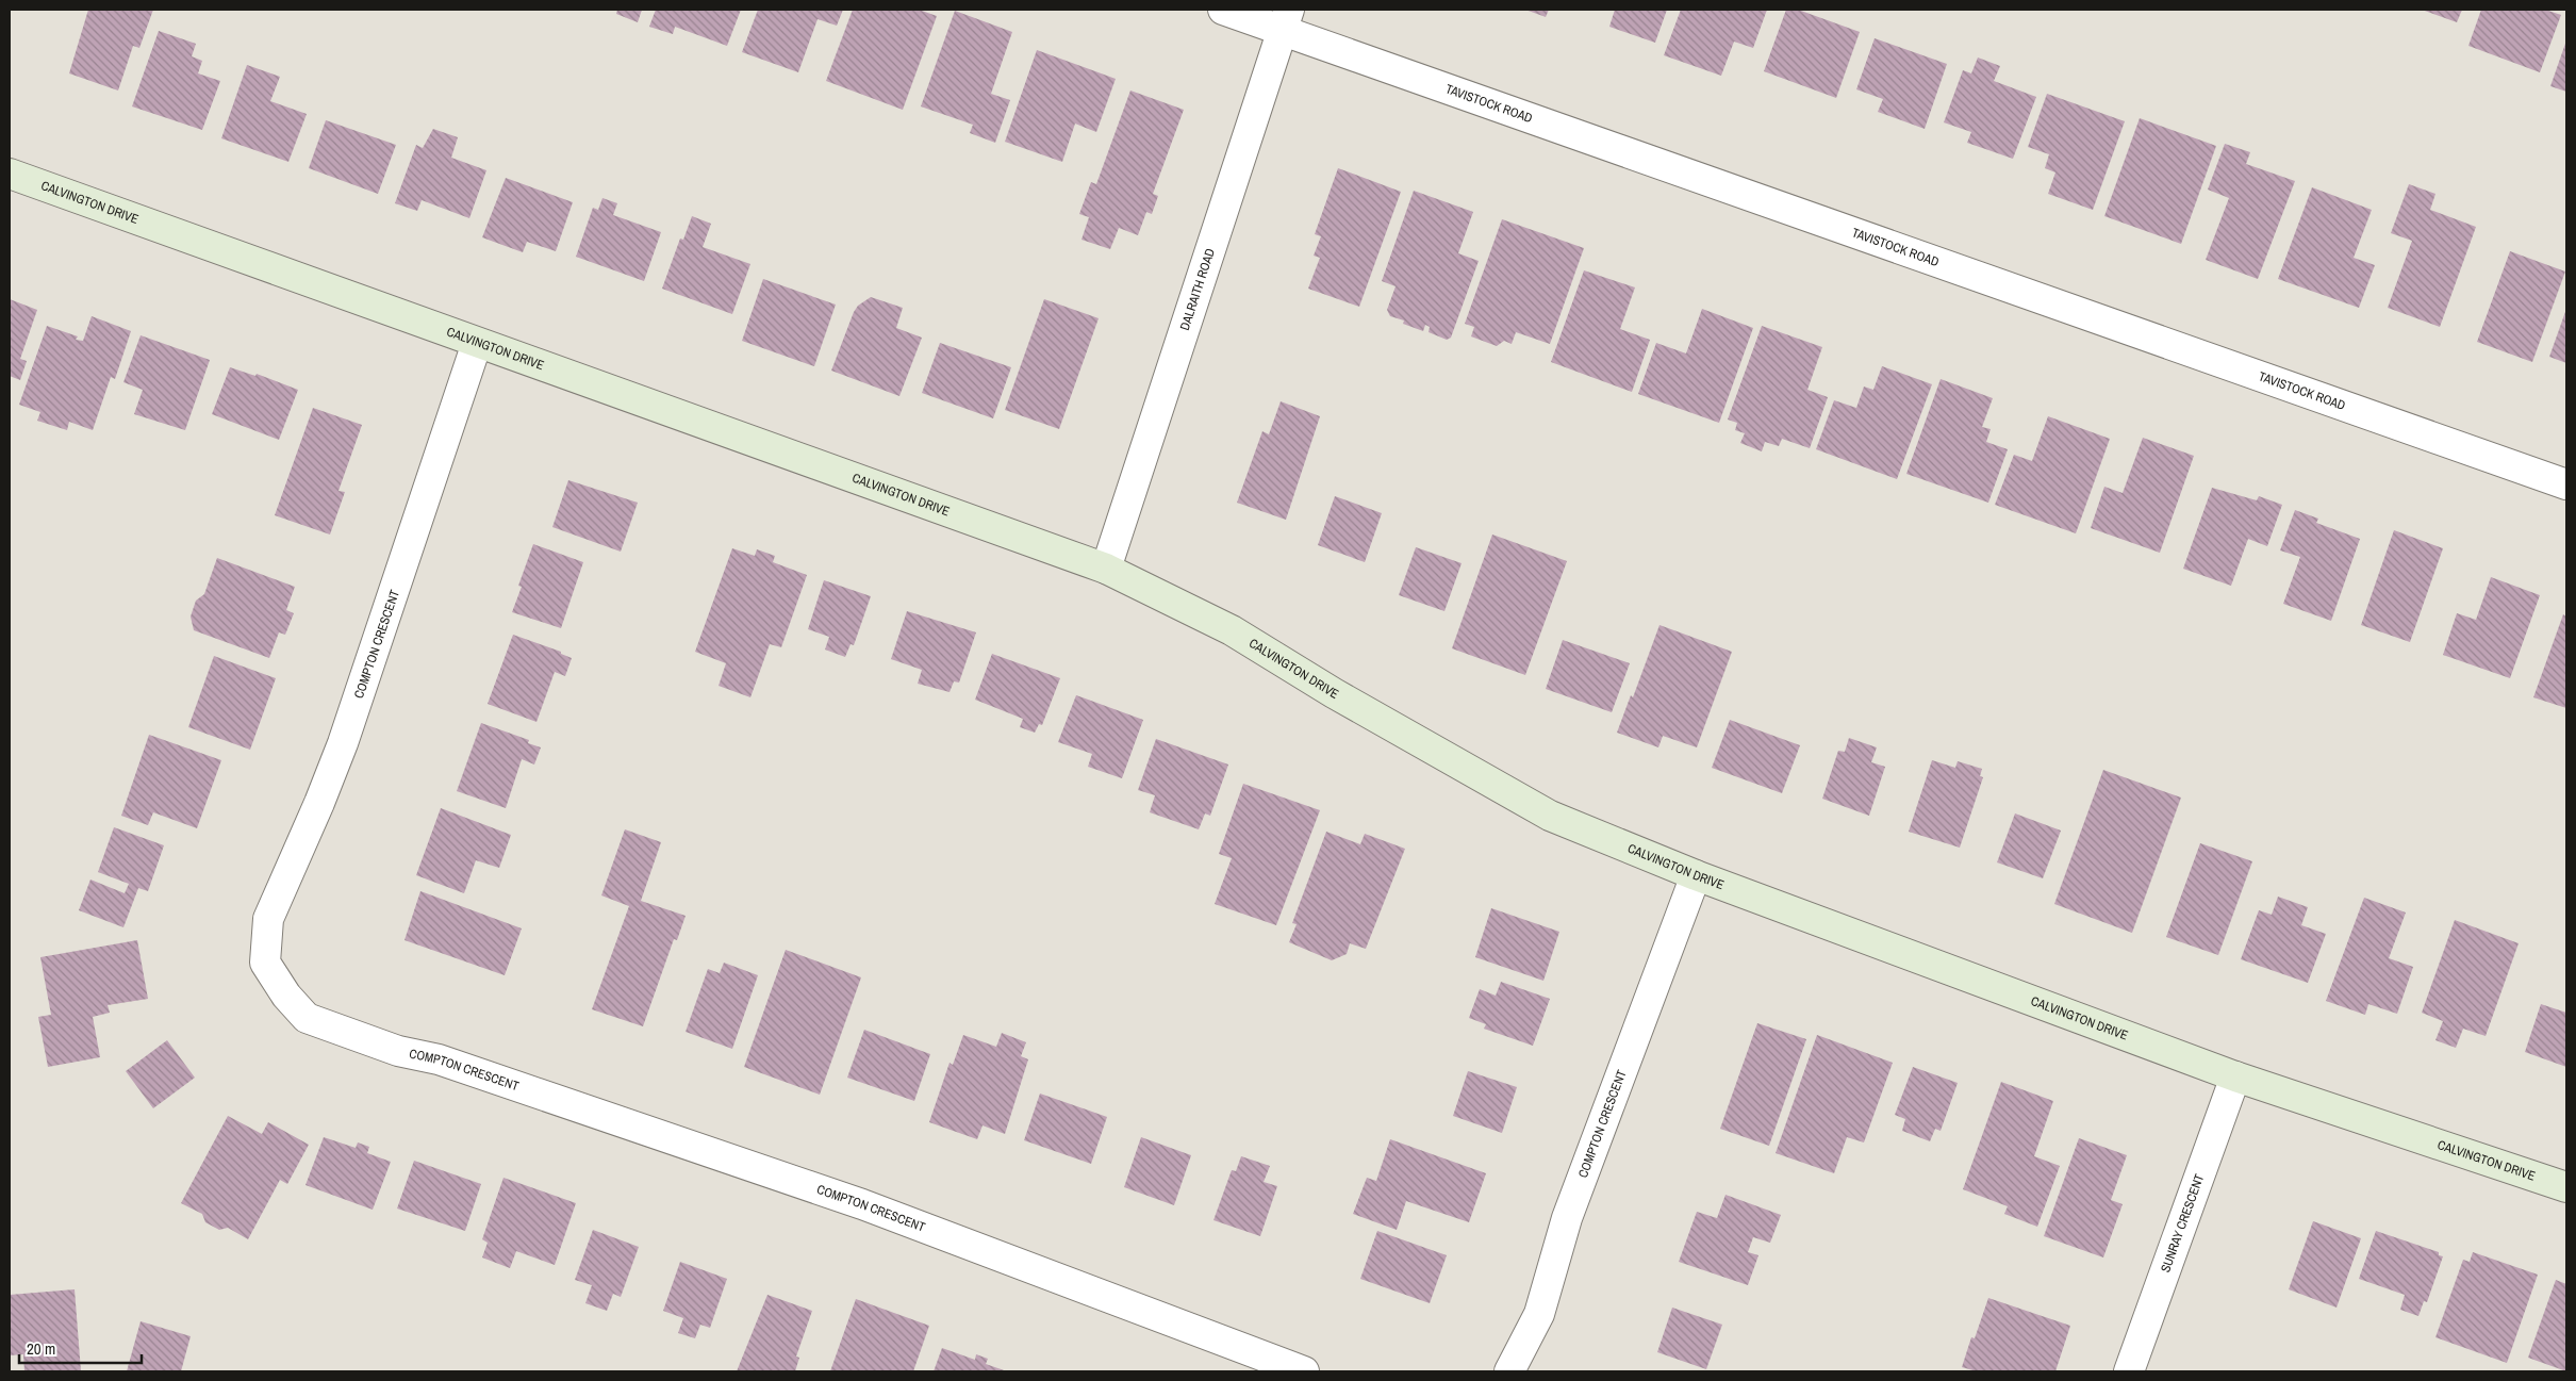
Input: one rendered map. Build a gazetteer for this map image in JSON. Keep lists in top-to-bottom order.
{
  "streets": {
    "street": [
      "TAVISTOCK ROAD",
      "CALVINGTON DRIVE",
      "DALRAITH ROAD",
      "COMPTON CRESCENT",
      "SUNRAY CRESCENT"
    ]
  },
  "crossings": [
    ["TAVISTOCK ROAD", "DALRAITH ROAD"],
    ["CALVINGTON DRIVE", "DALRAITH ROAD"],
    ["CALVINGTON DRIVE", "COMPTON CRESCENT"],
    ["CALVINGTON DRIVE", "SUNRAY CRESCENT"]
  ],
  "scale_bar": "20 m"
}
